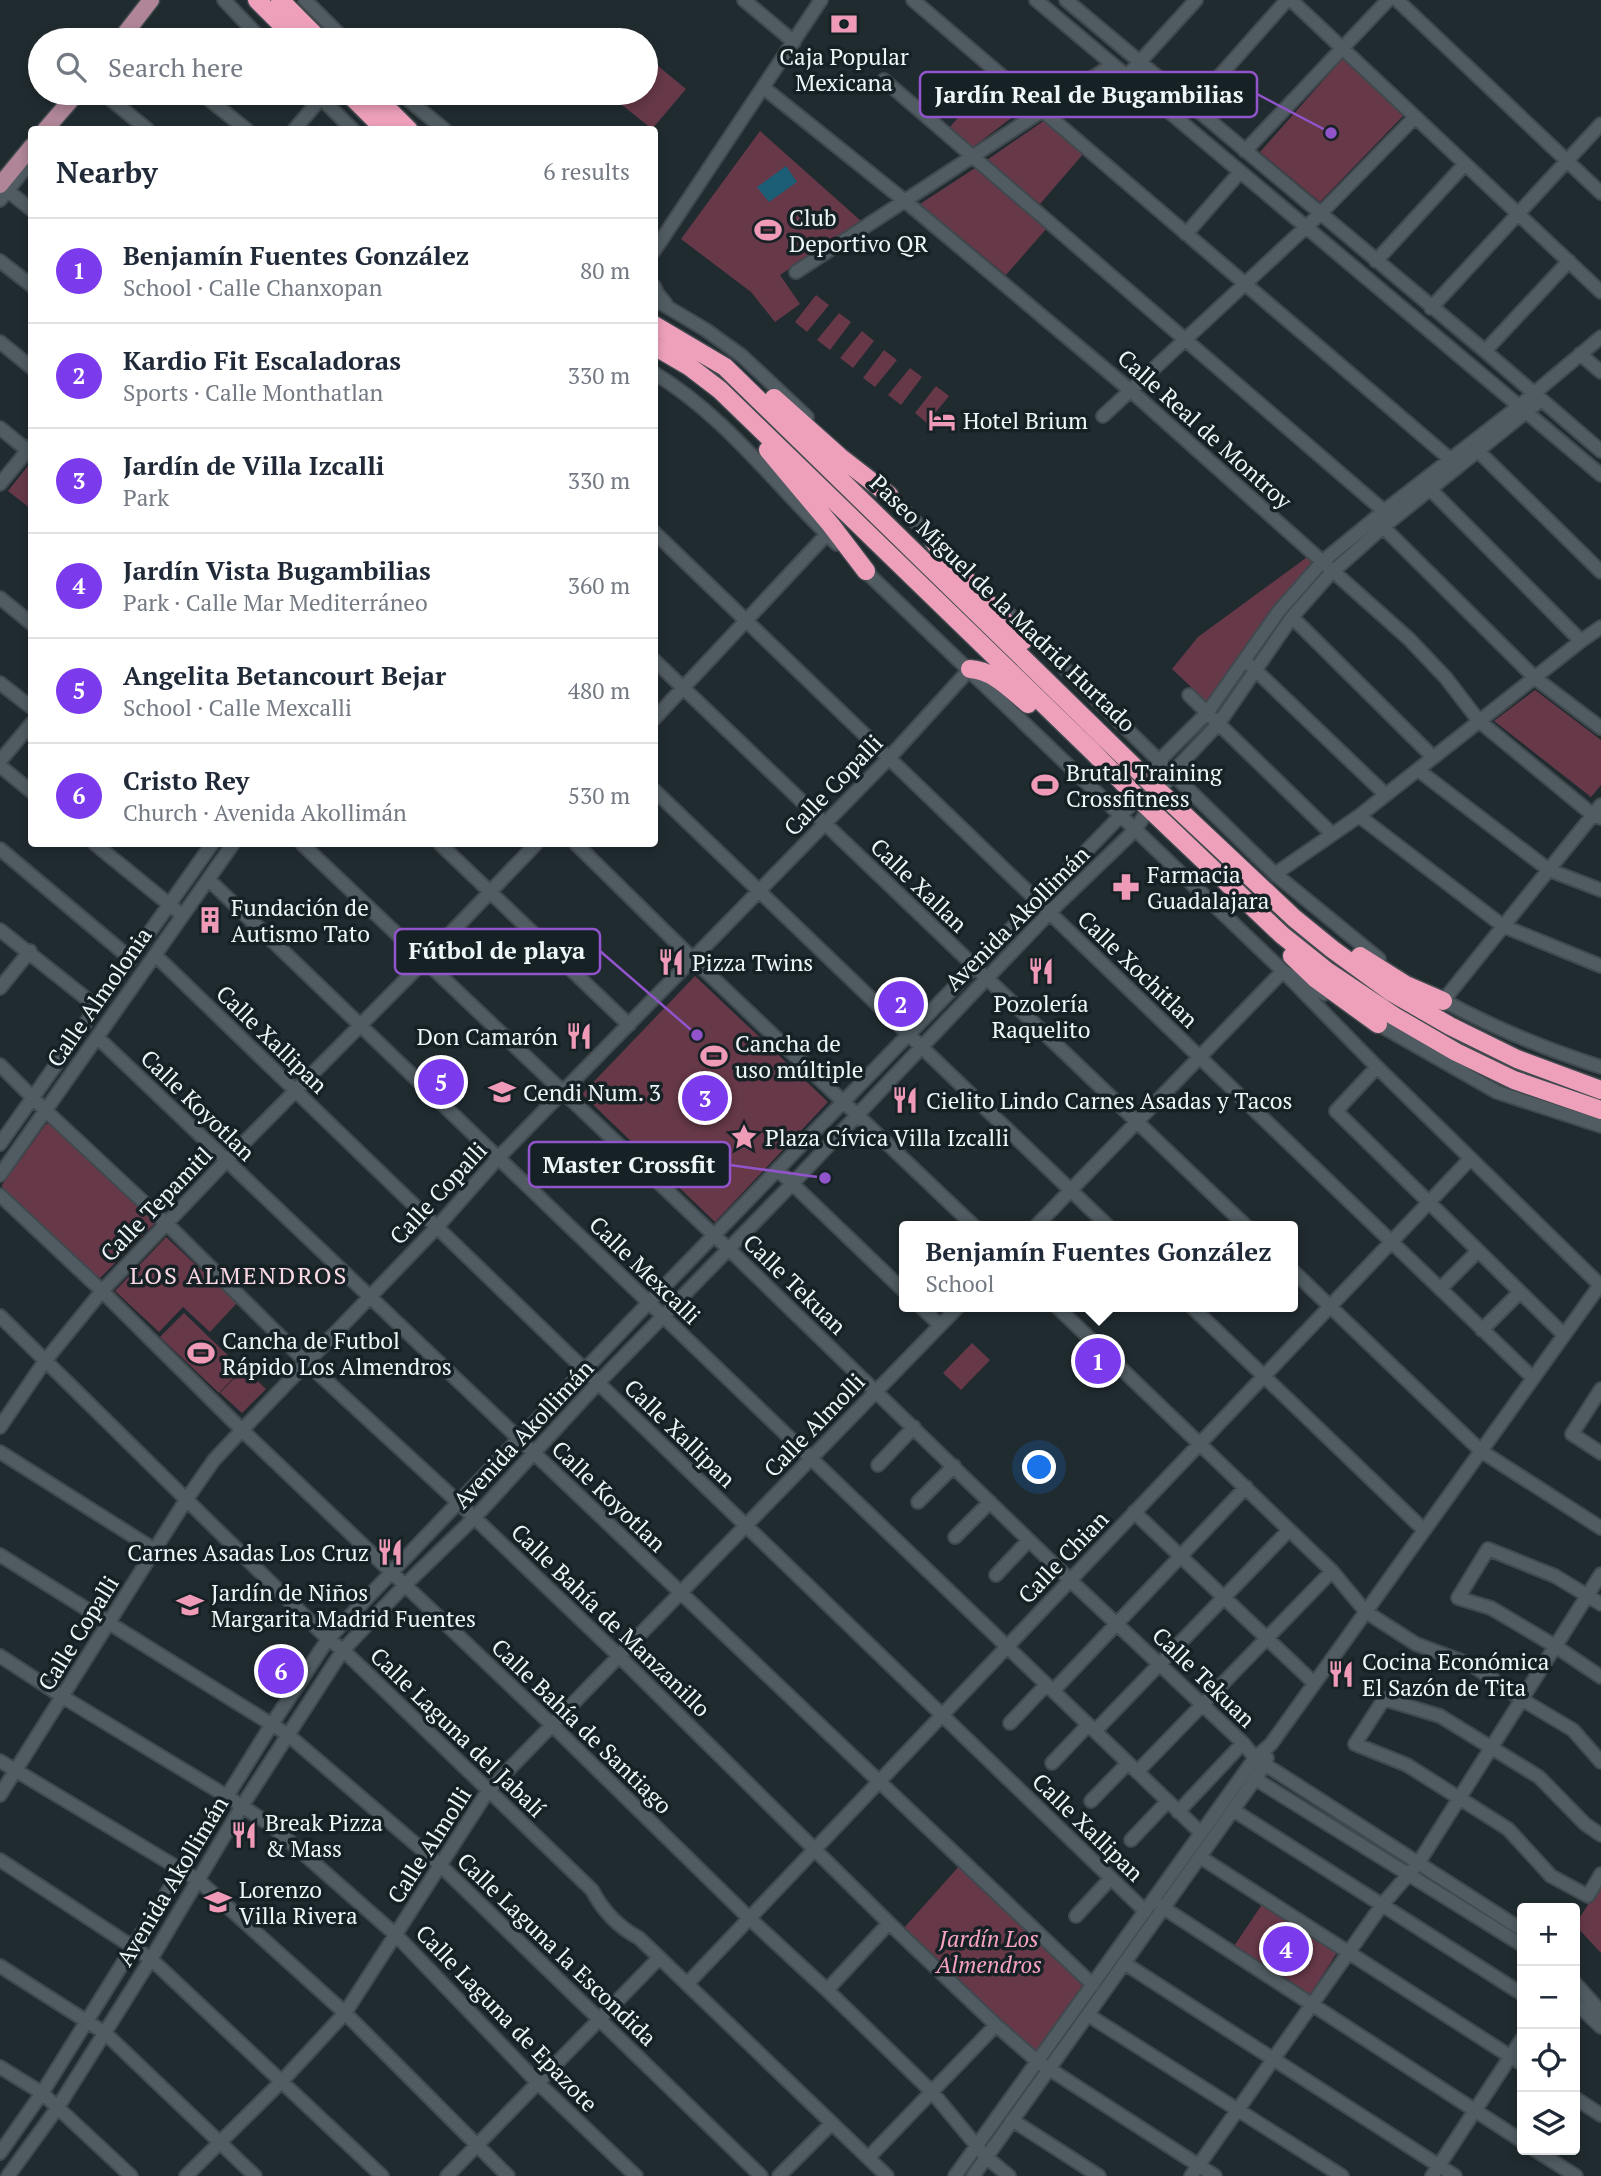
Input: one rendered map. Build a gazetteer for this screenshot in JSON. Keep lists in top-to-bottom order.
{
  "streets": {
    "highway": ["Paseo Miguel de la Madrid Hurtado"],
    "street": [
      "Calle Real de Montroy",
      "Calle Copalli",
      "Calle Xallan",
      "Avenida Akollimán",
      "Calle Xochitlan",
      "Calle Almolonia",
      "Calle Xallipan",
      "Calle Koyotlan",
      "Calle Tepamitl",
      "Calle Mexcalli",
      "Calle Tekuan",
      "Calle Almolli",
      "Calle Chian",
      "Calle Bahía de Manzanillo",
      "Calle Bahía de Santiago",
      "Calle Laguna del Jabalí",
      "Calle Laguna la Escondida",
      "Calle Laguna de Epazote"
    ]
  },
  "crossings": [
    ["Calle Real de Montroy", "Avenida Akollimán"],
    ["Paseo Miguel de la Madrid Hurtado", "Avenida Akollimán"],
    ["Calle Copalli", "Calle Xallan"],
    ["Calle Copalli", "Calle Xochitlan"],
    ["Calle Copalli", "Calle Xallipan"],
    ["Calle Copalli", "Calle Koyotlan"],
    ["Calle Copalli", "Calle Mexcalli"],
    ["Calle Copalli", "Calle Tekuan"],
    ["Calle Copalli", "Calle Bahía de Manzanillo"],
    ["Calle Copalli", "Calle Bahía de Santiago"],
    ["Calle Copalli", "Calle Laguna del Jabalí"],
    ["Calle Copalli", "Calle Laguna la Escondida"],
    ["Calle Copalli", "Calle Laguna de Epazote"],
    ["Calle Xallan", "Avenida Akollimán"],
    ["Avenida Akollimán", "Calle Xochitlan"],
    ["Avenida Akollimán", "Calle Xallipan"],
    ["Avenida Akollimán", "Calle Koyotlan"],
    ["Avenida Akollimán", "Calle Mexcalli"],
    ["Avenida Akollimán", "Calle Tekuan"],
    ["Avenida Akollimán", "Calle Bahía de Manzanillo"],
    ["Avenida Akollimán", "Calle Bahía de Santiago"],
    ["Avenida Akollimán", "Calle Laguna del Jabalí"],
    ["Avenida Akollimán", "Calle Laguna la Escondida"],
    ["Avenida Akollimán", "Calle Laguna de Epazote"],
    ["Calle Xochitlan", "Calle Chian"],
    ["Calle Almolonia", "Calle Xallipan"],
    ["Calle Almolonia", "Calle Koyotlan"],
    ["Calle Almolonia", "Calle Mexcalli"],
    ["Calle Almolonia", "Calle Bahía de Manzanillo"],
    ["Calle Xallipan", "Calle Tepamitl"],
    ["Calle Xallipan", "Calle Almolli"],
    ["Calle Xallipan", "Calle Chian"],
    ["Calle Koyotlan", "Calle Tepamitl"],
    ["Calle Koyotlan", "Calle Almolli"],
    ["Calle Koyotlan", "Calle Chian"],
    ["Calle Tepamitl", "Calle Mexcalli"],
    ["Calle Tepamitl", "Calle Tekuan"],
    ["Calle Tepamitl", "Calle Bahía de Manzanillo"],
    ["Calle Tepamitl", "Calle Bahía de Santiago"],
    ["Calle Tepamitl", "Calle Laguna del Jabalí"],
    ["Calle Mexcalli", "Calle Almolli"],
    ["Calle Mexcalli", "Calle Chian"],
    ["Calle Tekuan", "Calle Almolli"],
    ["Calle Tekuan", "Calle Chian"],
    ["Calle Almolli", "Calle Bahía de Manzanillo"],
    ["Calle Almolli", "Calle Bahía de Santiago"],
    ["Calle Almolli", "Calle Laguna del Jabalí"],
    ["Calle Almolli", "Calle Laguna la Escondida"],
    ["Calle Almolli", "Calle Laguna de Epazote"],
    ["Calle Chian", "Calle Bahía de Manzanillo"],
    ["Calle Chian", "Calle Bahía de Santiago"],
    ["Calle Chian", "Calle Laguna del Jabalí"]
  ],
  "districts": ["LOS ALMENDROS"],
  "parks": ["Jardín Los Almendros"],
  "places": {
    "bank": ["Caja Popular Mexicana"],
    "other": ["Jardín Real de Bugambilias", "Fútbol de playa", "Master Crossfit"],
    "sports": [
      "Club Deportivo QR",
      "Brutal Training Crossfitness",
      "Cancha de uso múltiple",
      "Cancha de Futbol Rápido Los Almendros"
    ],
    "hotel": ["Hotel Brium"],
    "pharmacy": ["Farmacia Guadalajara"],
    "building": ["Fundación de Autismo Tato"],
    "restaurant": [
      "Pizza Twins",
      "Pozolería Raquelito",
      "Don Camarón",
      "Cielito Lindo Carnes Asadas y Tacos",
      "Carnes Asadas Los Cruz",
      "Cocina Económica El Sazón de Tita",
      "Break Pizza & Mass"
    ],
    "school or university": ["Cendi Num. 3", "Jardín de Niños Margarita Madrid Fuentes", "Lorenzo Villa Rivera"],
    "place": ["Plaza Cívica Villa Izcalli"]
  },
  "page": {
    "search": "Search here",
    "heading": ["Nearby", "6 results"],
    "list": [
      {
        "mark": "1",
        "name": "Benjamín Fuentes González",
        "note": "School · Calle Chanxopan",
        "value": "80 m"
      },
      {
        "mark": "2",
        "name": "Kardio Fit Escaladoras",
        "note": "Sports · Calle Monthatlan",
        "value": "330 m"
      },
      {
        "mark": "3",
        "name": "Jardín de Villa Izcalli",
        "note": "Park",
        "value": "330 m"
      },
      {
        "mark": "4",
        "name": "Jardín Vista Bugambilias",
        "note": "Park · Calle Mar Mediterráneo",
        "value": "360 m"
      },
      {
        "mark": "5",
        "name": "Angelita Betancourt Bejar",
        "note": "School · Calle Mexcalli",
        "value": "480 m"
      },
      {
        "mark": "6",
        "name": "Cristo Rey",
        "note": "Church · Avenida Akollimán",
        "value": "530 m"
      }
    ],
    "pins": [
      "2",
      "5",
      "3",
      "1",
      "6",
      "4"
    ],
    "popup": ["Benjamín Fuentes González", "School"],
    "map_buttons": ["+", "−"]
  }
}
